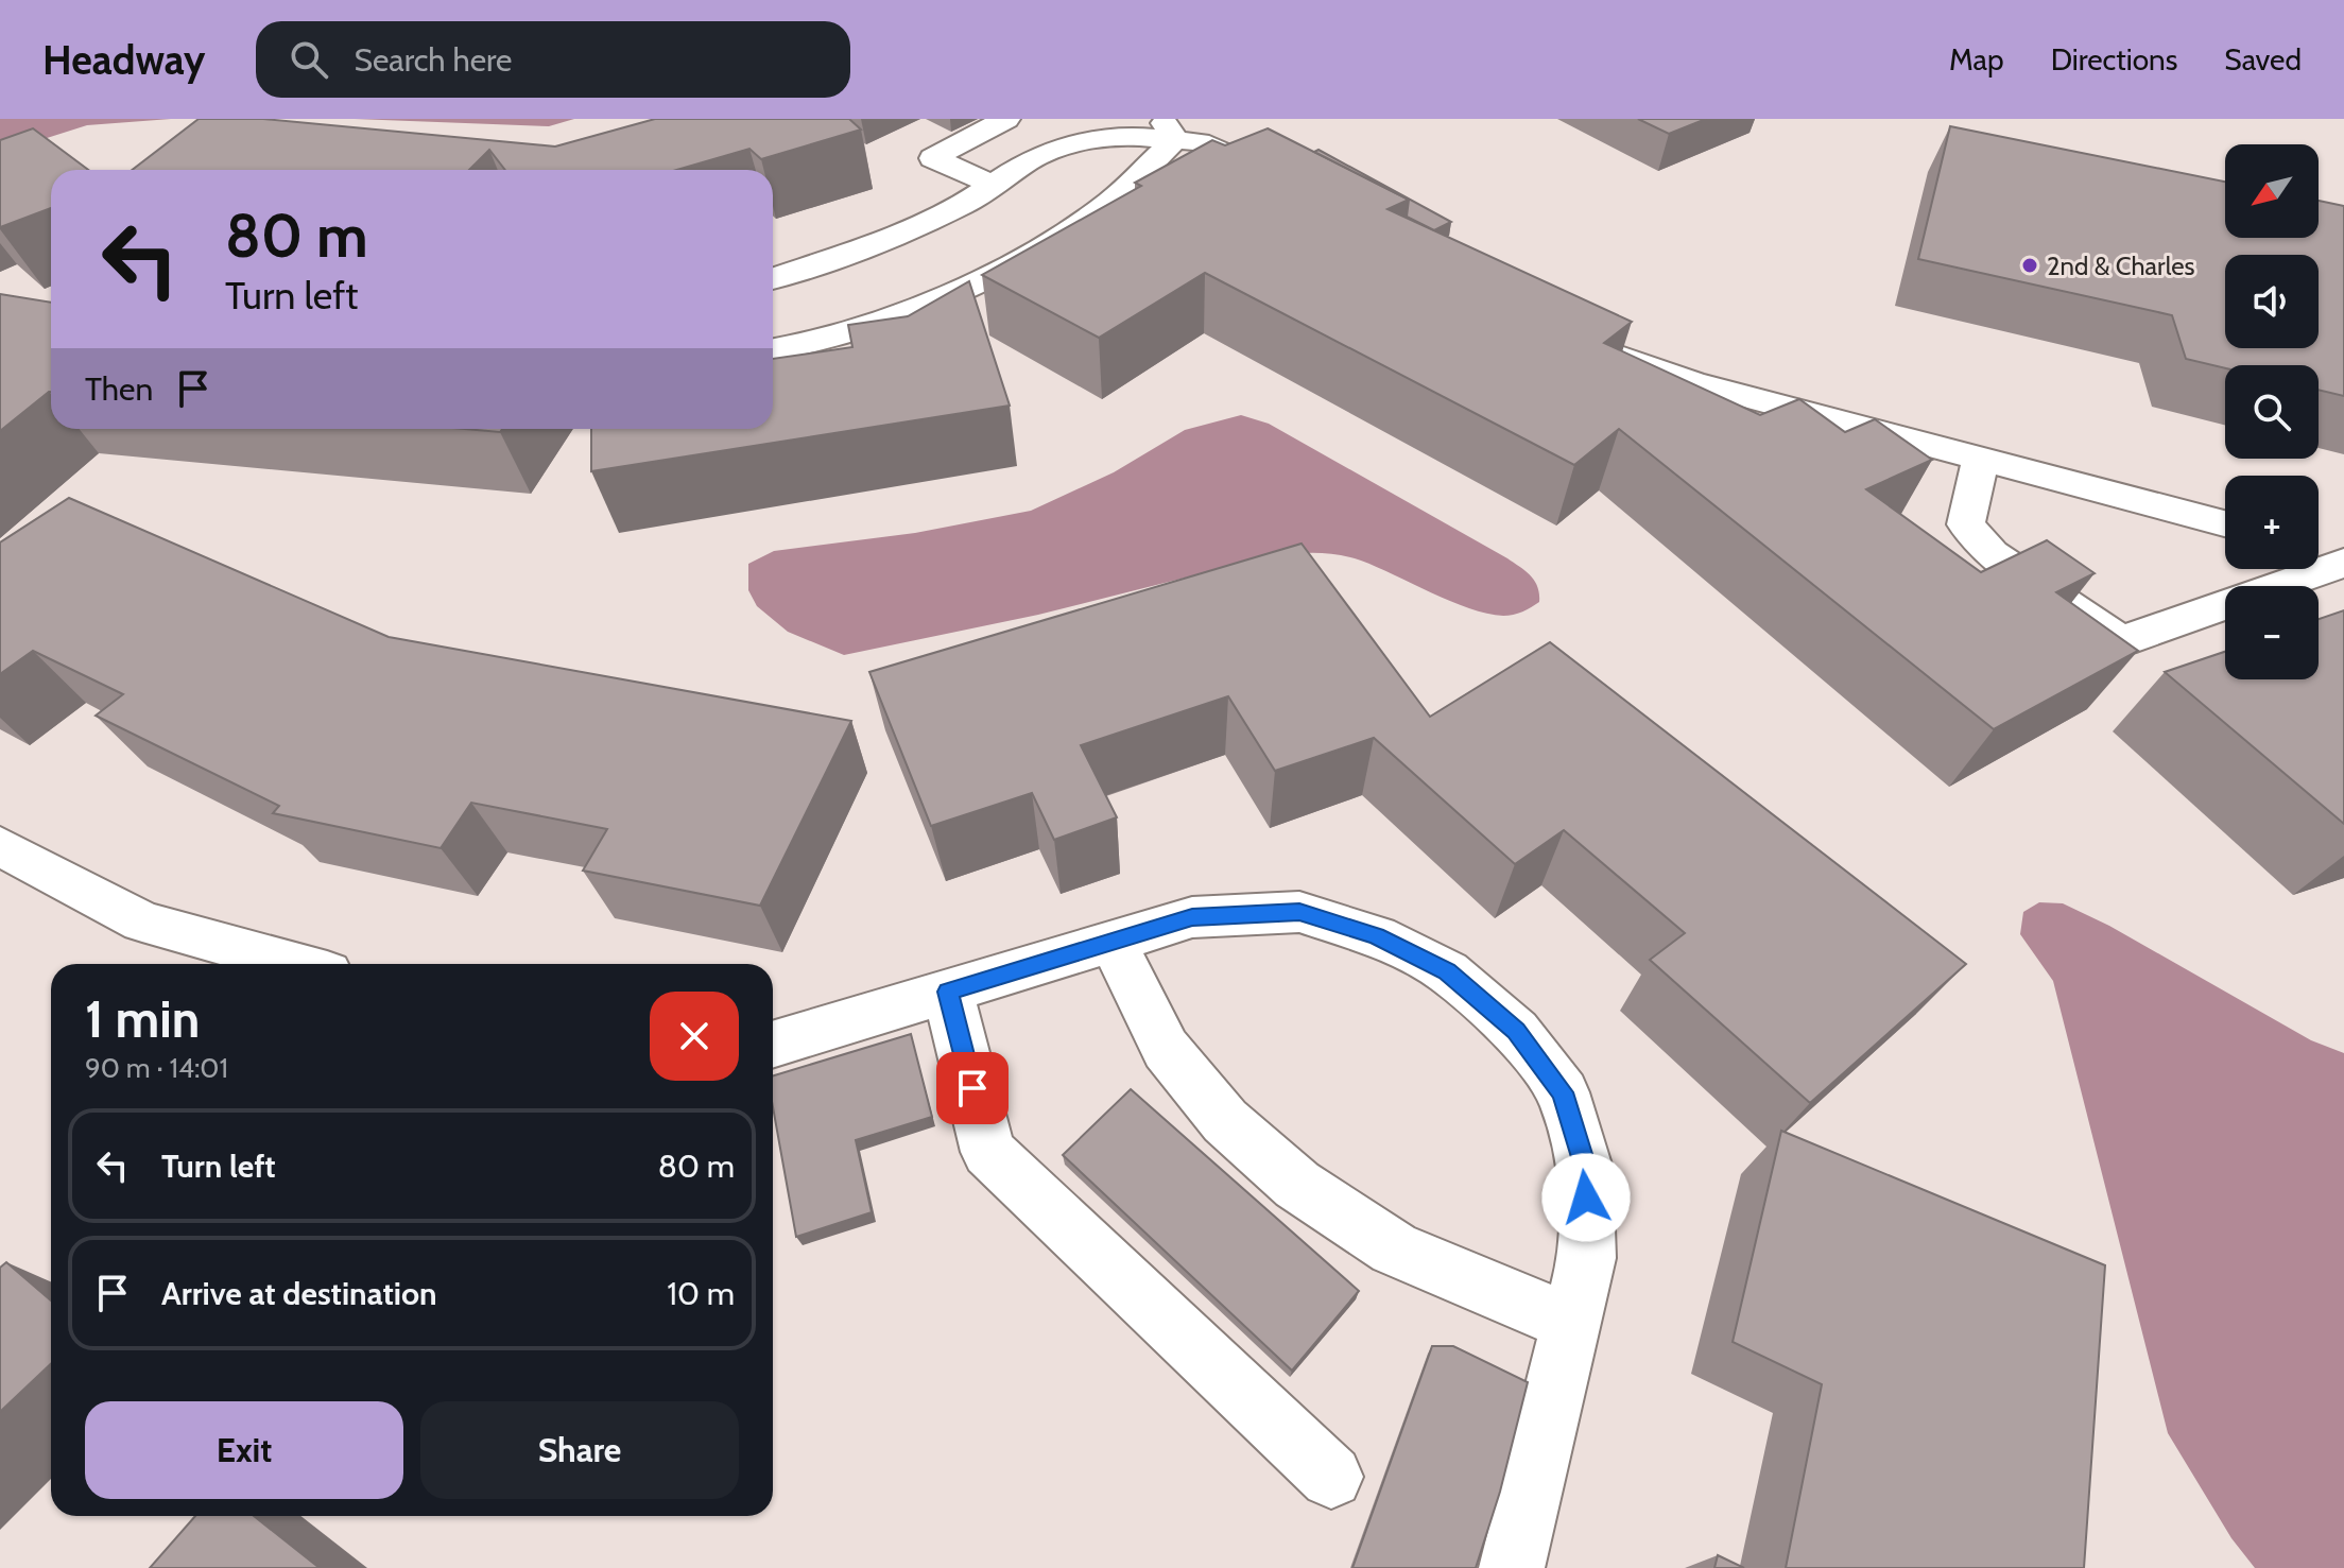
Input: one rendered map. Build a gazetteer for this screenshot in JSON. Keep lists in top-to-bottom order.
{
  "places": ["2nd & Charles"],
  "north": "bottom left",
  "page": {
    "header": "Headway",
    "search": "Search here",
    "nav": ["Map", "Directions", "Saved"],
    "map_buttons": ["+", "−"],
    "turn": ["80 m", "Turn left"],
    "then": "Then",
    "heading": ["1 min", "90 m · 14:01"],
    "list": [
      {
        "name": "Turn left",
        "value": "80 m"
      },
      {
        "name": "Arrive at destination",
        "value": "10 m"
      }
    ],
    "buttons": ["Exit", "Share"]
  }
}
